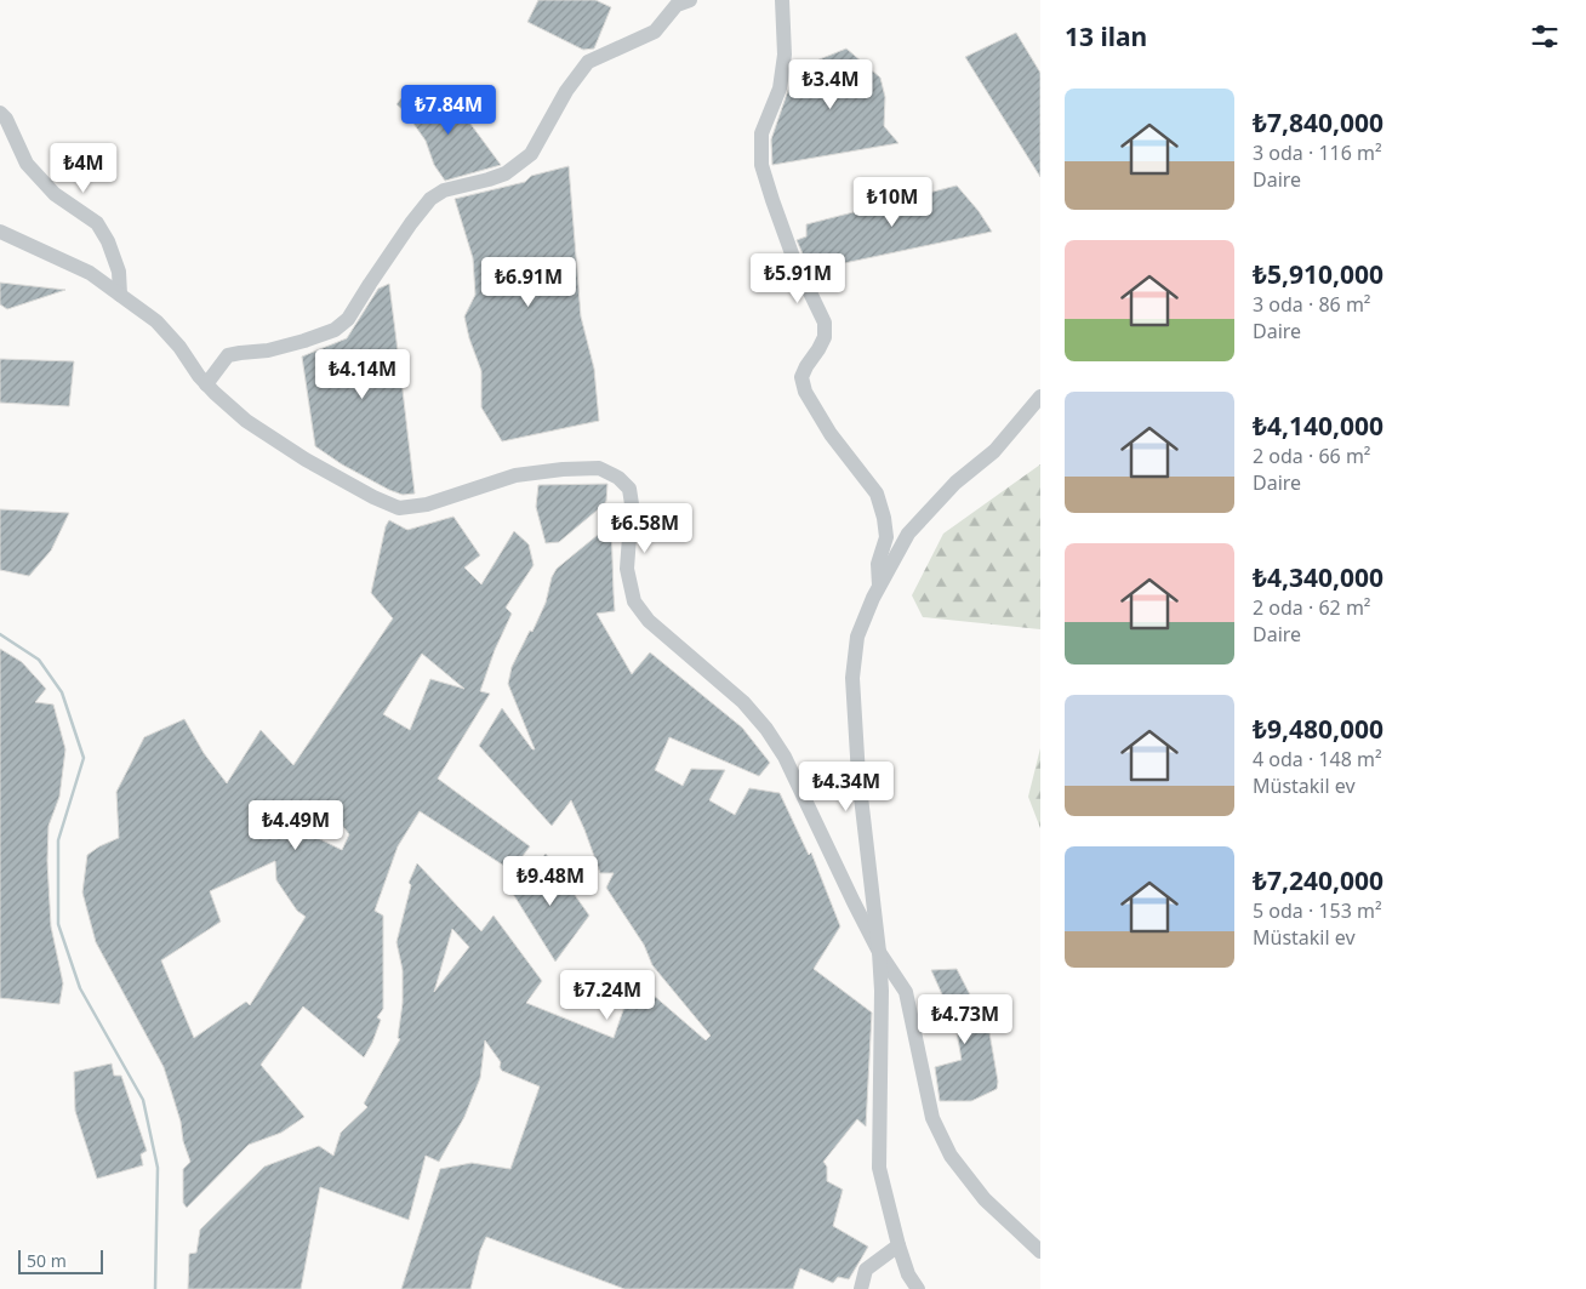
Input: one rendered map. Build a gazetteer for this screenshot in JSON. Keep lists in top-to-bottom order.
{
  "scale_bar": "50 m",
  "page": {
    "heading": "13 ilan",
    "price": [
      "₺3.4M",
      "₺7.84M",
      "₺4M",
      "₺10M",
      "₺5.91M",
      "₺6.91M",
      "₺4.14M",
      "₺6.58M",
      "₺4.34M",
      "₺4.49M",
      "₺9.48M",
      "₺7.24M",
      "₺4.73M"
    ],
    "list": [
      {
        "name": "₺7,840,000",
        "note": "3 oda · 116 m² · Daire"
      },
      {
        "name": "₺5,910,000",
        "note": "3 oda · 86 m² · Daire"
      },
      {
        "name": "₺4,140,000",
        "note": "2 oda · 66 m² · Daire"
      },
      {
        "name": "₺4,340,000",
        "note": "2 oda · 62 m² · Daire"
      },
      {
        "name": "₺9,480,000",
        "note": "4 oda · 148 m² · Müstakil ev"
      },
      {
        "name": "₺7,240,000",
        "note": "5 oda · 153 m² · Müstakil ev"
      }
    ],
    "scale": "50 m"
  }
}
